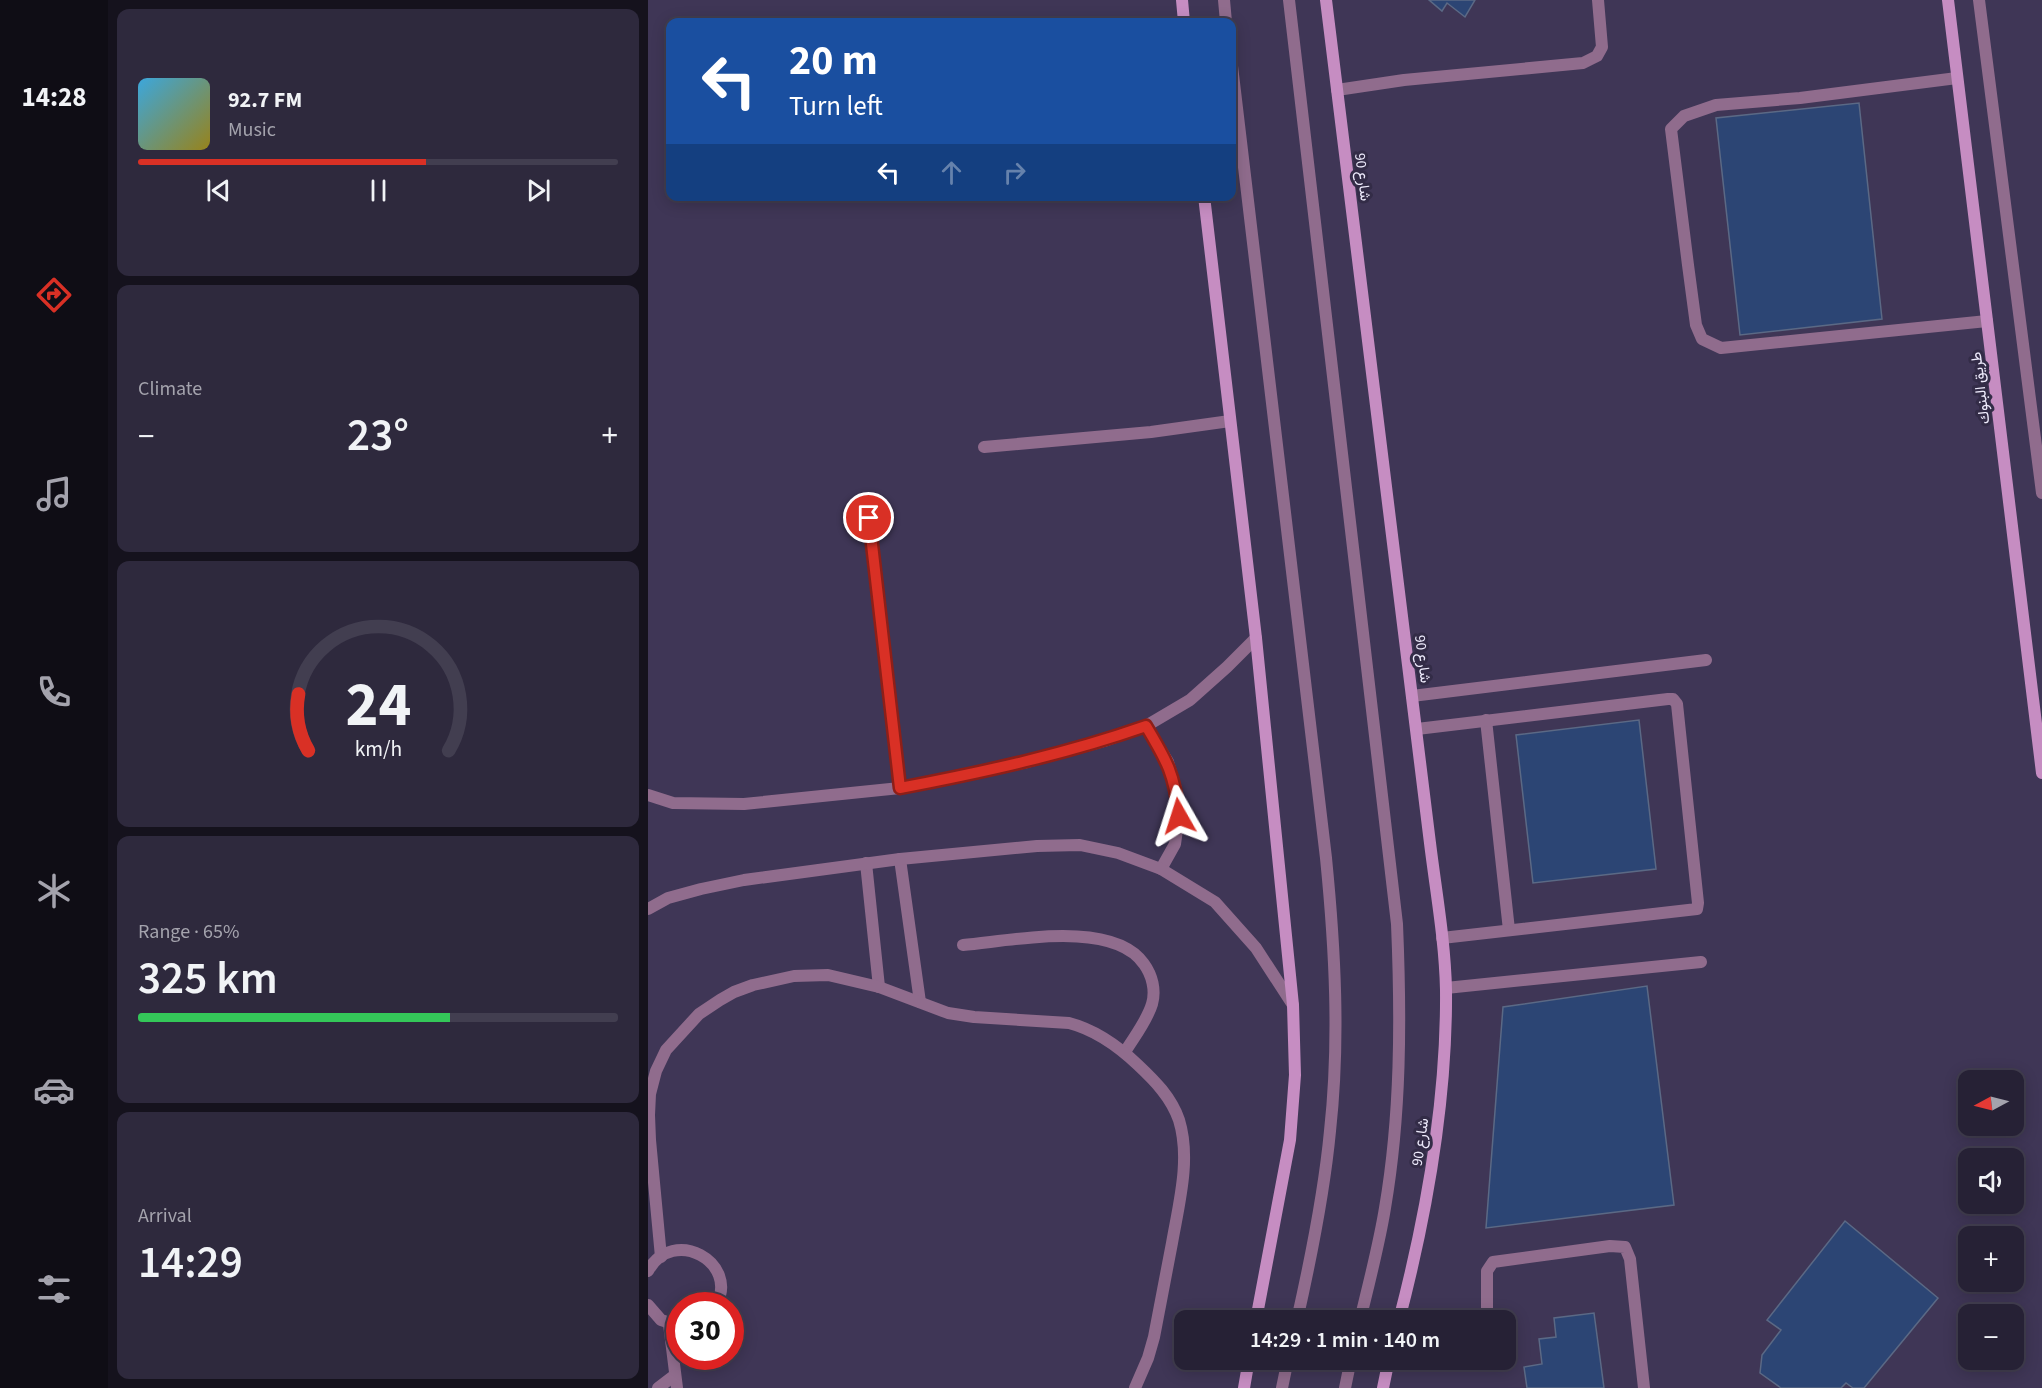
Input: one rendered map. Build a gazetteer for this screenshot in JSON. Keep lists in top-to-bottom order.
{
  "streets": {
    "street": ["شارع 90", "طريق البنوك"]
  },
  "north": "left",
  "page": {
    "tabs": "14:28",
    "turn": ["20 m", "Turn left"],
    "song": ["92.7 FM", "Music"],
    "tile": [
      "Climate",
      ["Range · 65%", "325 km"],
      ["Arrival", "14:29"]
    ],
    "heat": ["−", "23°", "+"],
    "map_buttons": ["+", "−"],
    "limit": "30",
    "trip": "14:29 · 1 min · 140 m",
    "gauge": ["24", "km/h"]
  }
}
